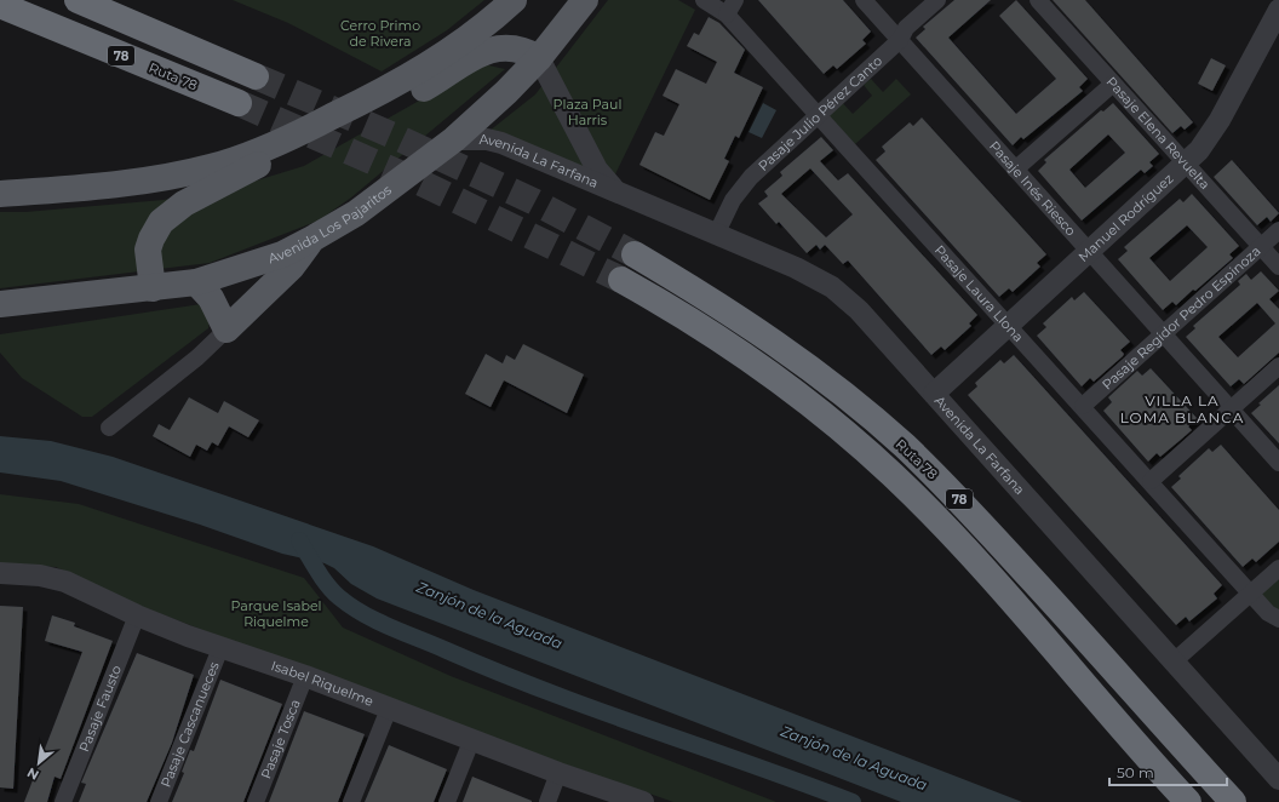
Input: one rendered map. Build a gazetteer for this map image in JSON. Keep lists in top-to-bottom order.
{
  "streets": {
    "highway": ["78", "Ruta 78"],
    "main road": ["Avenida Los Pajaritos"],
    "street": [
      "Pasaje Julio Pérez Canto",
      "Pasaje Elena Revuelta",
      "Avenida La Farfana",
      "Pasaje Inés Riesco",
      "Manuel Rodríguez",
      "Pasaje Laura Llona",
      "Pasaje Regidor Pedro Espinoza",
      "Isabel Riquelme",
      "Pasaje Fausto",
      "Pasaje Cascanueces",
      "Pasaje Tosca"
    ]
  },
  "crossings": [
    ["Pasaje Julio Pérez Canto", "Avenida La Farfana"],
    ["Pasaje Julio Pérez Canto", "Pasaje Inés Riesco"],
    ["Pasaje Julio Pérez Canto", "Pasaje Laura Llona"],
    ["Pasaje Elena Revuelta", "Manuel Rodríguez"],
    ["Pasaje Elena Revuelta", "Pasaje Regidor Pedro Espinoza"],
    ["Avenida La Farfana", "Manuel Rodríguez"],
    ["Avenida La Farfana", "Avenida Los Pajaritos"],
    ["Pasaje Inés Riesco", "Manuel Rodríguez"],
    ["Pasaje Inés Riesco", "Pasaje Regidor Pedro Espinoza"],
    ["Manuel Rodríguez", "Pasaje Laura Llona"],
    ["Pasaje Laura Llona", "Pasaje Regidor Pedro Espinoza"],
    ["Isabel Riquelme", "Pasaje Fausto"],
    ["Isabel Riquelme", "Pasaje Cascanueces"],
    ["Isabel Riquelme", "Pasaje Tosca"]
  ],
  "districts": ["VILLA LA LOMA BLANCA"],
  "water": ["Zanjón de la Aguada"],
  "parks": ["Cerro Primo de Rivera", "Plaza Paul Harris", "Parque Isabel Riquelme"],
  "scale_bar": "50 m",
  "north": "bottom left"
}
